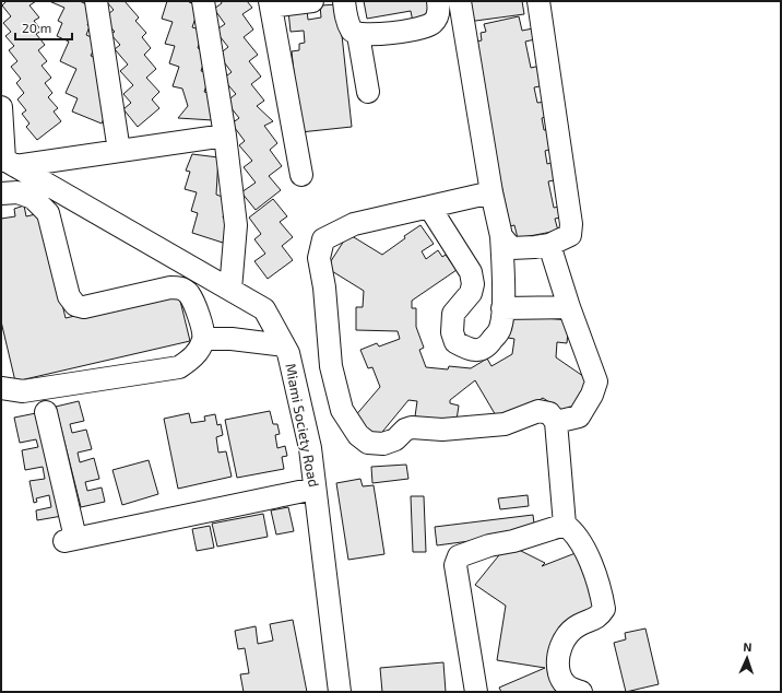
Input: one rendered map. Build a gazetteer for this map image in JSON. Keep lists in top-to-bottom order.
{
  "streets": {
    "street": ["Miami Society Road"]
  },
  "scale_bar": "20 m",
  "north": "top"
}
